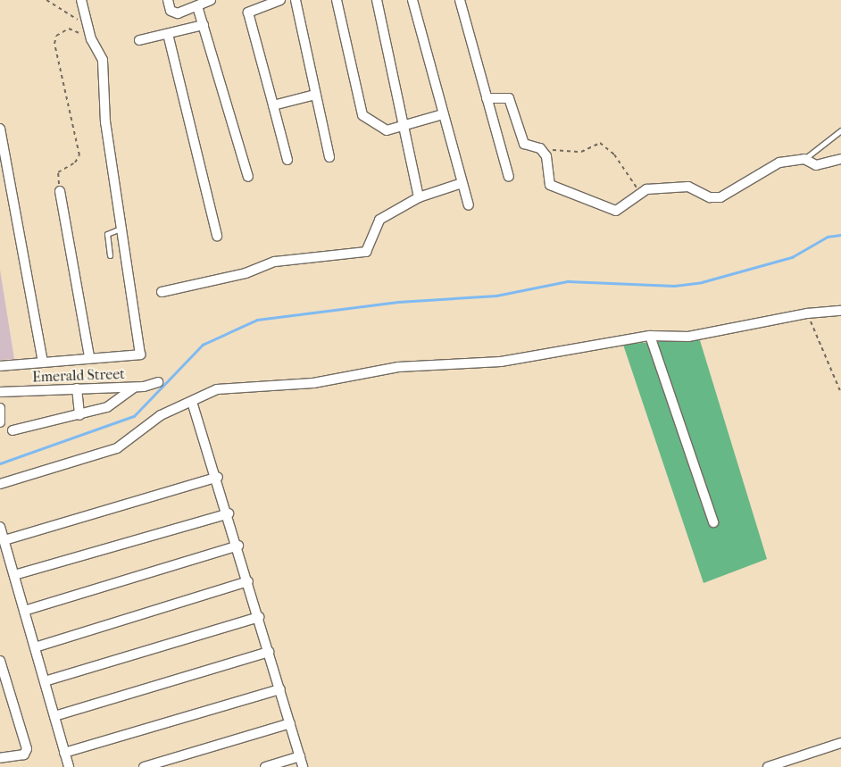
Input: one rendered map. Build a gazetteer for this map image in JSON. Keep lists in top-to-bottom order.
{
  "streets": {
    "street": ["Emerald Street"]
  }
}
